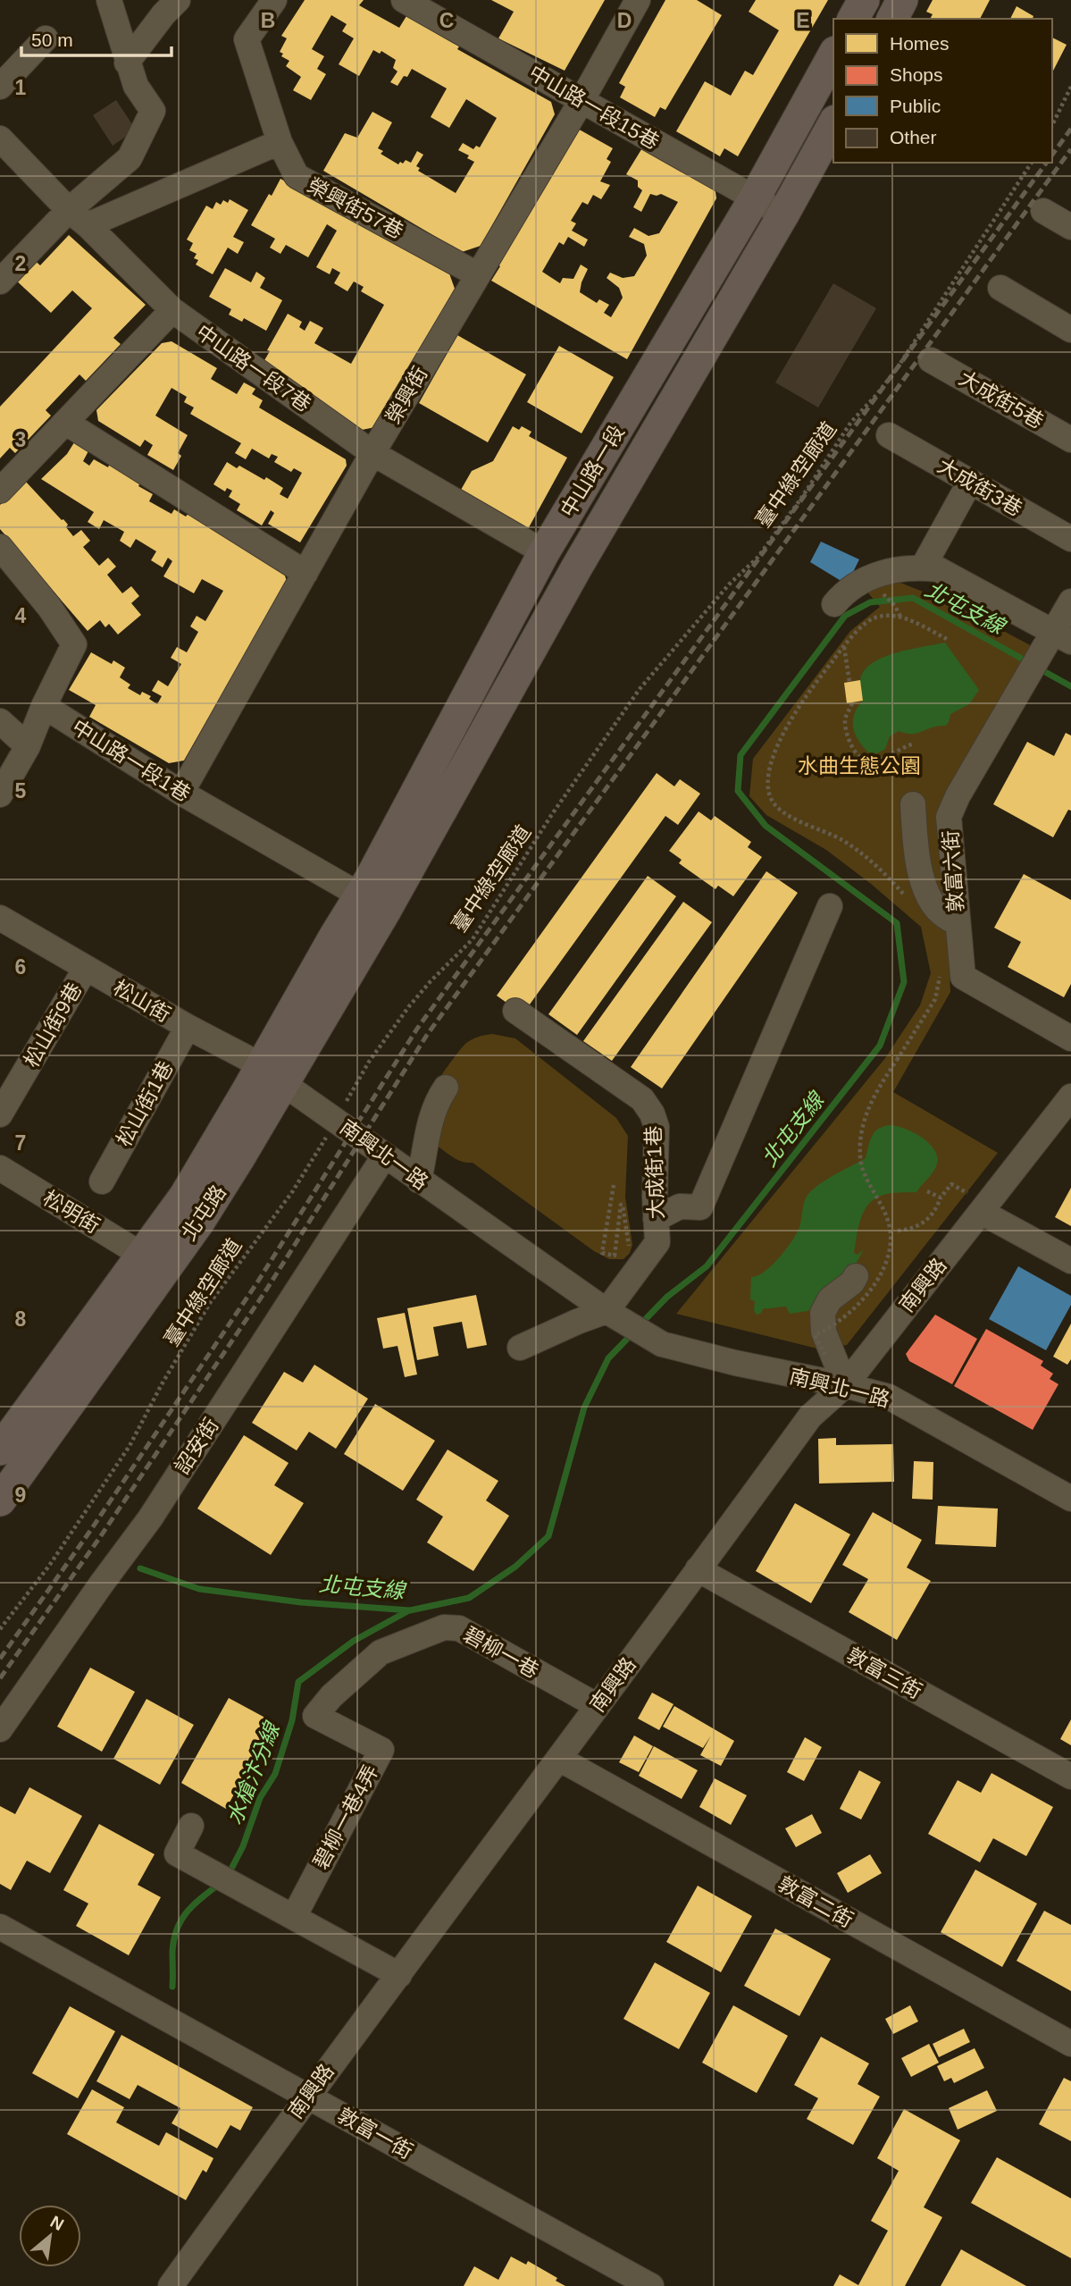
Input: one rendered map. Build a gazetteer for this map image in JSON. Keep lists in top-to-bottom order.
{
  "streets": {
    "main road": ["中山路一段", "北屯路"],
    "street": [
      "中山路一段15巷",
      "榮興街57巷",
      "中山路一段7巷",
      "榮興街",
      "大成街5巷",
      "大成街3巷",
      "中山路一段1巷",
      "敦富六街",
      "松山街",
      "松山街9巷",
      "松山街1巷",
      "南興北一路",
      "大成街1巷",
      "松明街",
      "南興路",
      "詔安街",
      "碧柳一巷",
      "敦富三街",
      "碧柳一巷4弄",
      "敦富二街",
      "敦富一街"
    ],
    "path": ["臺中綠空廊道"]
  },
  "crossings": [
    ["中山路一段15巷", "榮興街"],
    ["中山路一段15巷", "中山路一段"],
    ["榮興街57巷", "榮興街"],
    ["中山路一段7巷", "榮興街"],
    ["中山路一段7巷", "中山路一段"],
    ["榮興街", "中山路一段1巷"],
    ["中山路一段", "中山路一段1巷"],
    ["中山路一段", "北屯路"],
    ["臺中綠空廊道", "南興北一路"],
    ["中山路一段1巷", "北屯路"],
    ["松山街", "松山街9巷"],
    ["松山街", "松山街1巷"],
    ["松山街", "南興北一路"],
    ["松山街", "北屯路"],
    ["南興北一路", "大成街1巷"],
    ["南興北一路", "北屯路"],
    ["南興北一路", "南興路"],
    ["南興北一路", "詔安街"],
    ["松明街", "北屯路"],
    ["南興路", "碧柳一巷"],
    ["南興路", "敦富三街"],
    ["南興路", "敦富二街"],
    ["南興路", "敦富一街"],
    ["碧柳一巷", "碧柳一巷4弄"]
  ],
  "water": ["北屯支線", "水槍汴分線"],
  "parks": ["水曲生態公園"],
  "legend": [
    "Homes",
    "Shops",
    "Public",
    "Other"
  ],
  "scale_bar": "50 m",
  "north": "top right",
  "grid": {
    "columns": [
      "B",
      "C",
      "D",
      "E"
    ],
    "rows": [
      "1",
      "2",
      "3",
      "4",
      "5",
      "6",
      "7",
      "8",
      "9"
    ]
  }
}
